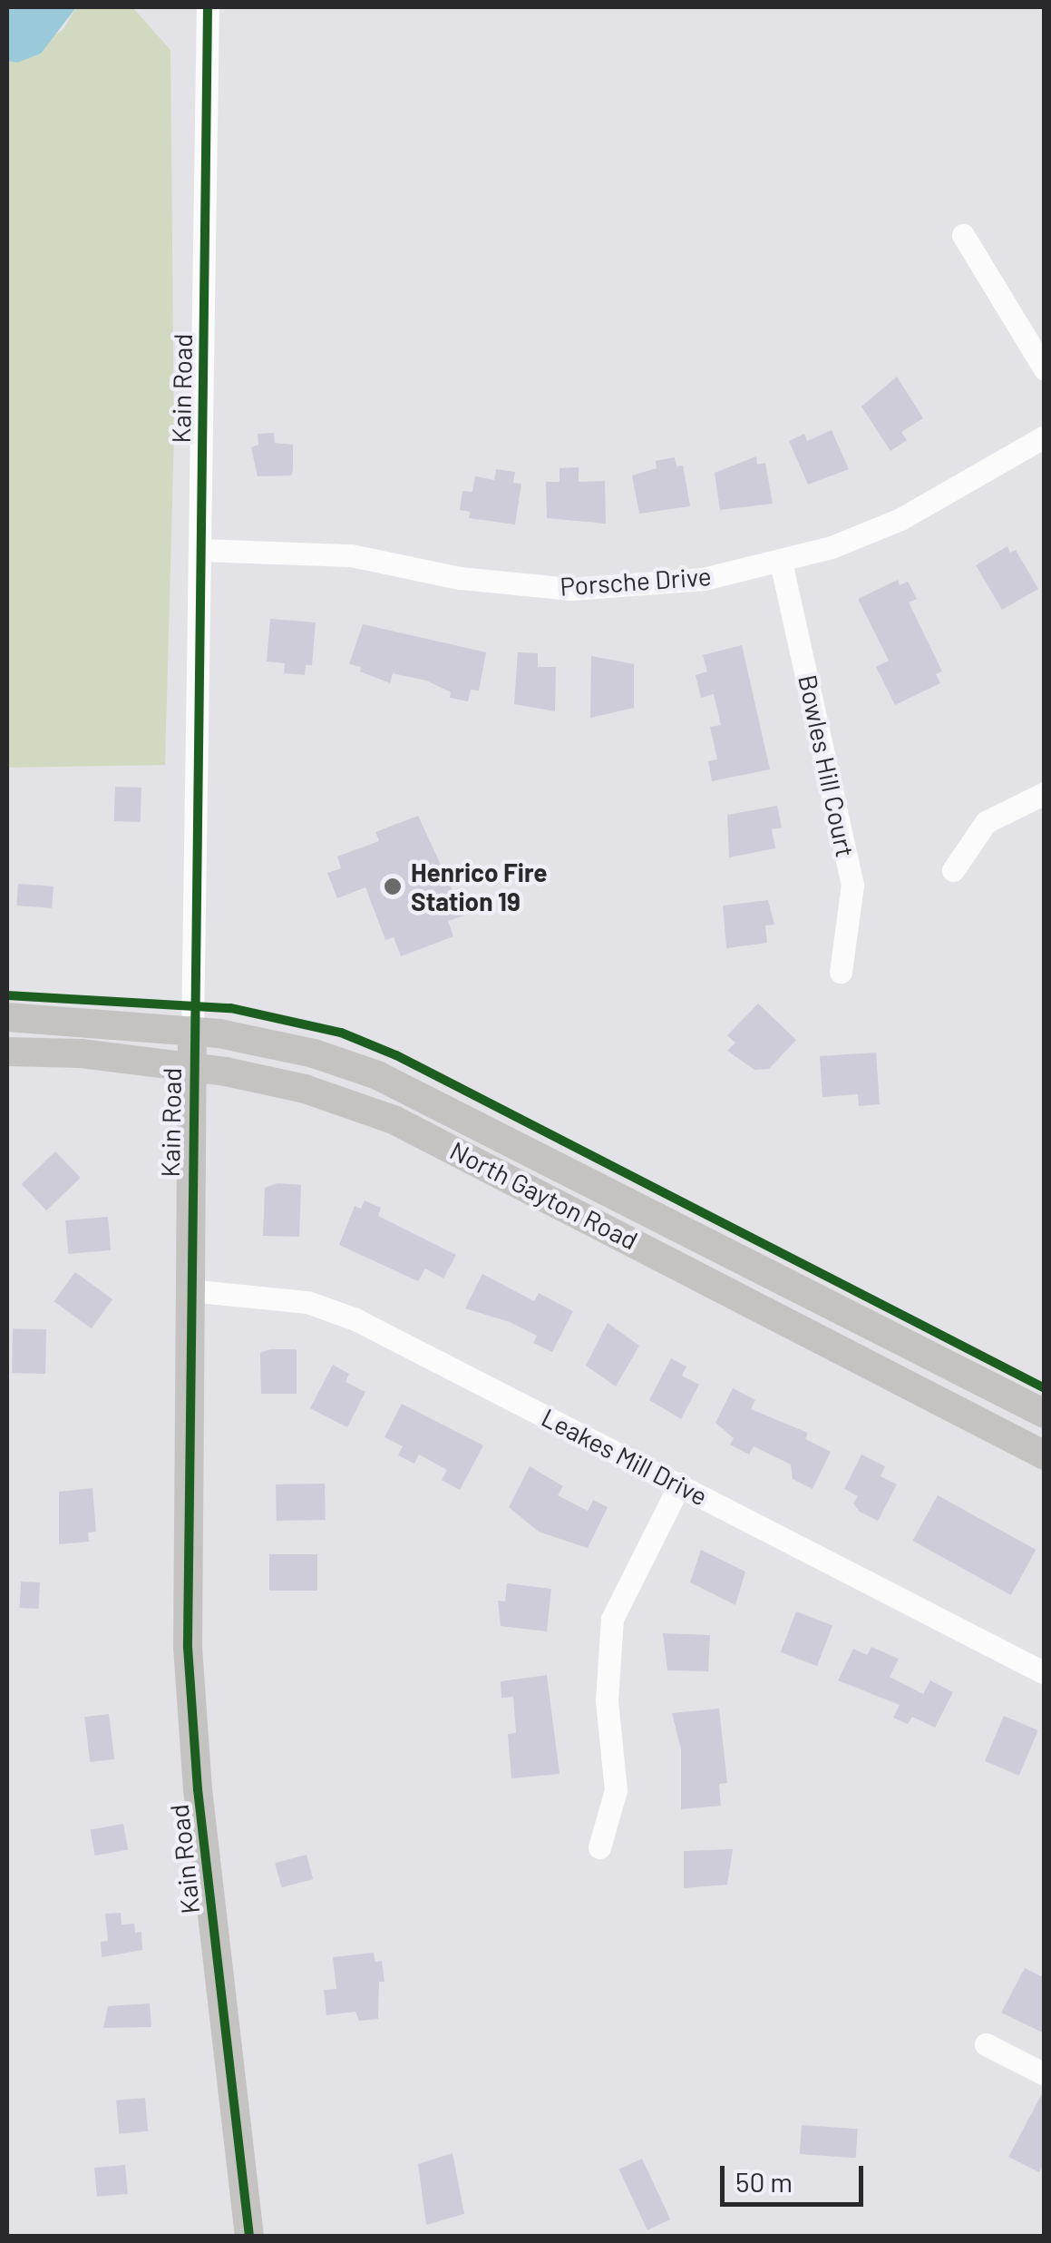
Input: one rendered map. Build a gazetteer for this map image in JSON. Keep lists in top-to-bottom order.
{
  "streets": {
    "main road": ["Kain Road", "North Gayton Road"],
    "street": ["Porsche Drive", "Bowles Hill Court", "Leakes Mill Drive"]
  },
  "crossings": [
    ["Kain Road", "Porsche Drive"],
    ["Kain Road", "North Gayton Road"],
    ["Kain Road", "Leakes Mill Drive"],
    ["Porsche Drive", "Bowles Hill Court"]
  ],
  "places": ["Henrico Fire Station 19"],
  "scale_bar": "50 m"
}
